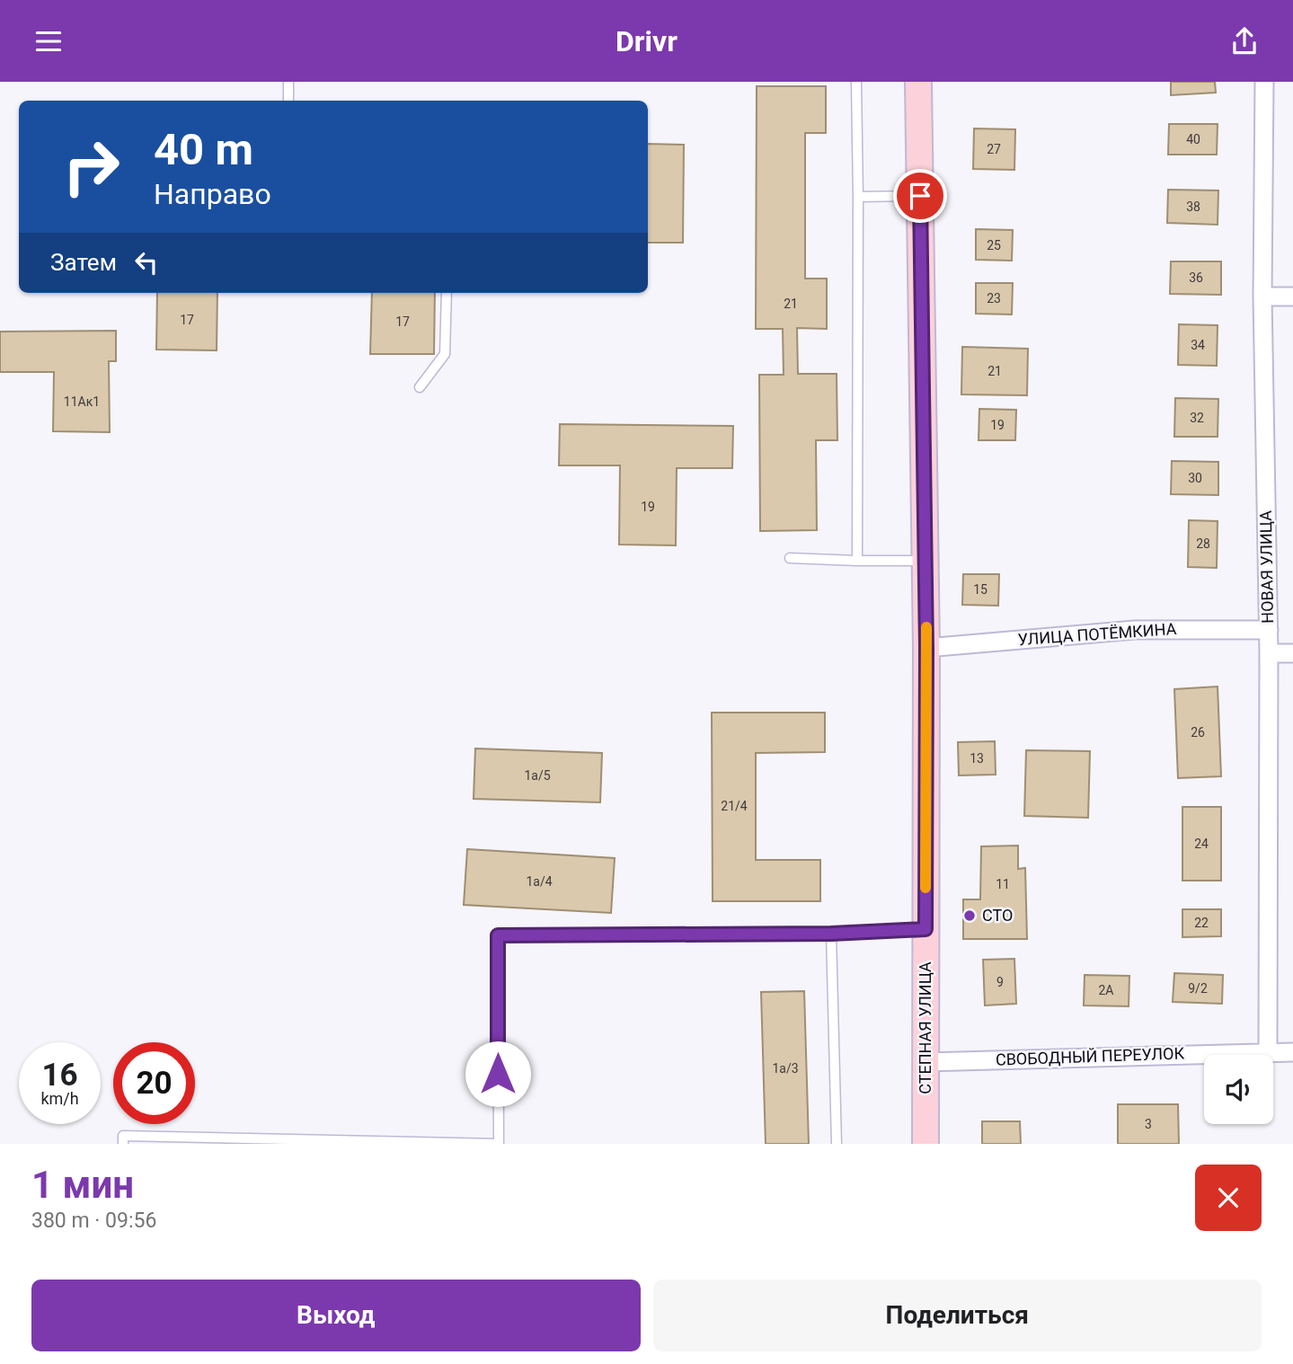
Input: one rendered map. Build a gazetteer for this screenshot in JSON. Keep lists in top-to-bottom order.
{
  "streets": {
    "main road": ["СТЕПНАЯ УЛИЦА"],
    "street": ["НОВАЯ УЛИЦА", "УЛИЦА ПОТЁМКИНА", "СВОБОДНЫЙ ПЕРЕУЛОК"]
  },
  "crossings": [
    ["НОВАЯ УЛИЦА", "УЛИЦА ПОТЁМКИНА"],
    ["НОВАЯ УЛИЦА", "СВОБОДНЫЙ ПЕРЕУЛОК"],
    ["УЛИЦА ПОТЁМКИНА", "СТЕПНАЯ УЛИЦА"],
    ["СТЕПНАЯ УЛИЦА", "СВОБОДНЫЙ ПЕРЕУЛОК"]
  ],
  "places": ["СТО"],
  "house_numbers": [
    "40",
    "27",
    "38",
    "25",
    "36",
    "23",
    "21",
    "17",
    "17",
    "34",
    "21",
    "11Ак1",
    "32",
    "19",
    "30",
    "19",
    "28",
    "15",
    "26",
    "13",
    "1а/5",
    "21/4",
    "24",
    "1а/4",
    "11",
    "22",
    "9",
    "9/2",
    "2А",
    "1а/3",
    "3"
  ],
  "page": {
    "header": "Drivr",
    "turn": ["40 m", "Направо"],
    "then": "Затем",
    "speed": "16 km/h",
    "limit": "20",
    "heading": ["1 мин", "380 m · 09:56"],
    "buttons": ["Выход", "Поделиться"]
  }
}
